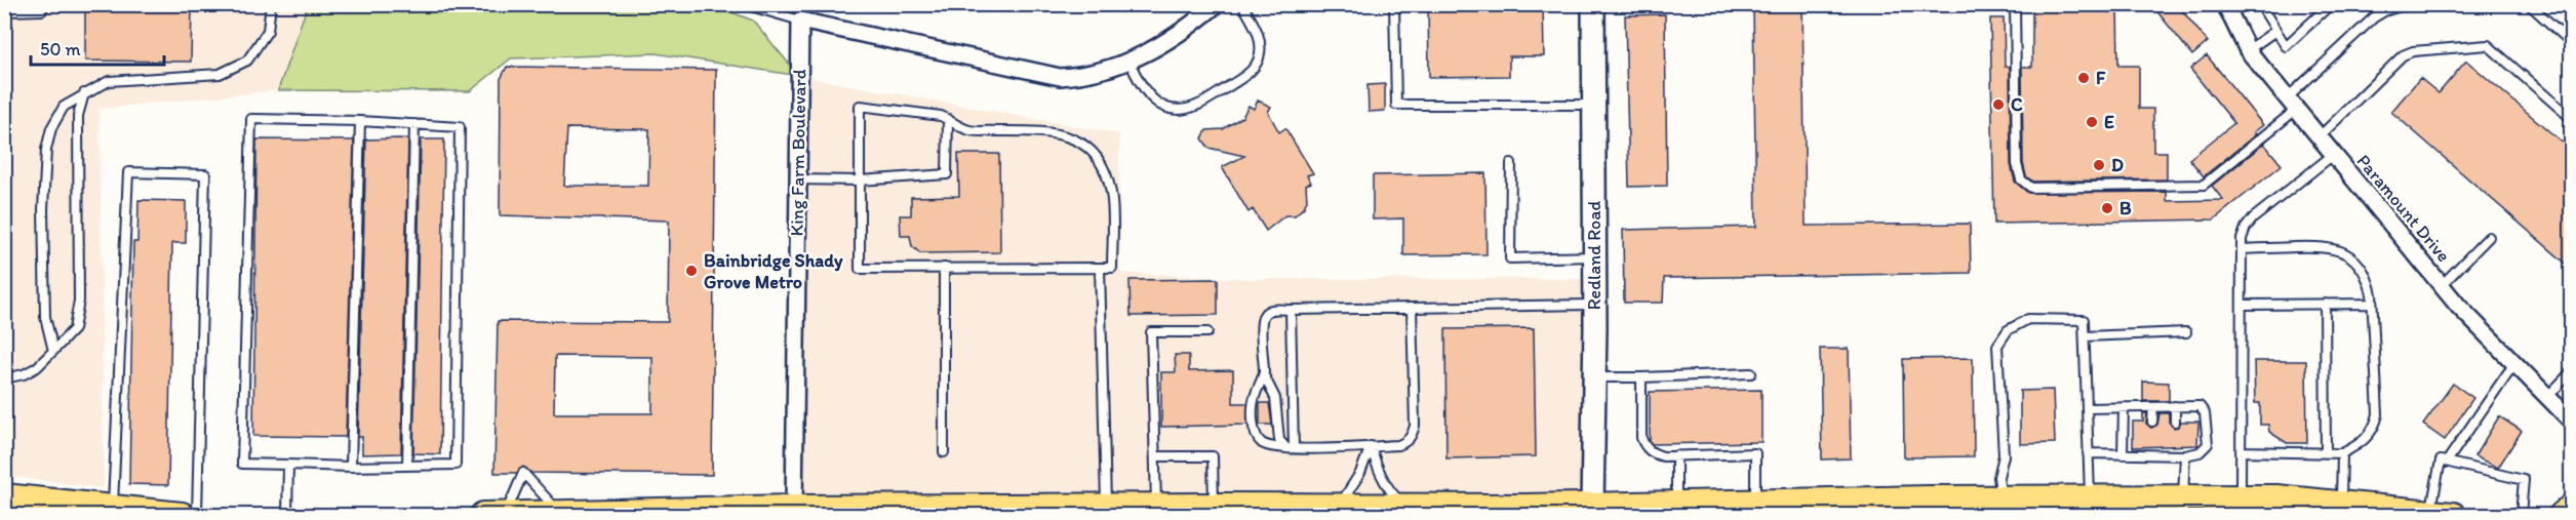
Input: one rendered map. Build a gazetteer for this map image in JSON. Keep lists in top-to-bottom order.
{
  "streets": {
    "main road": ["Redland Road"],
    "street": ["King Farm Boulevard", "Paramount Drive"]
  },
  "places": [
    "F",
    "C",
    "E",
    "D",
    "B",
    "Bainbridge Shady Grove Metro"
  ],
  "scale_bar": "50 m"
}
